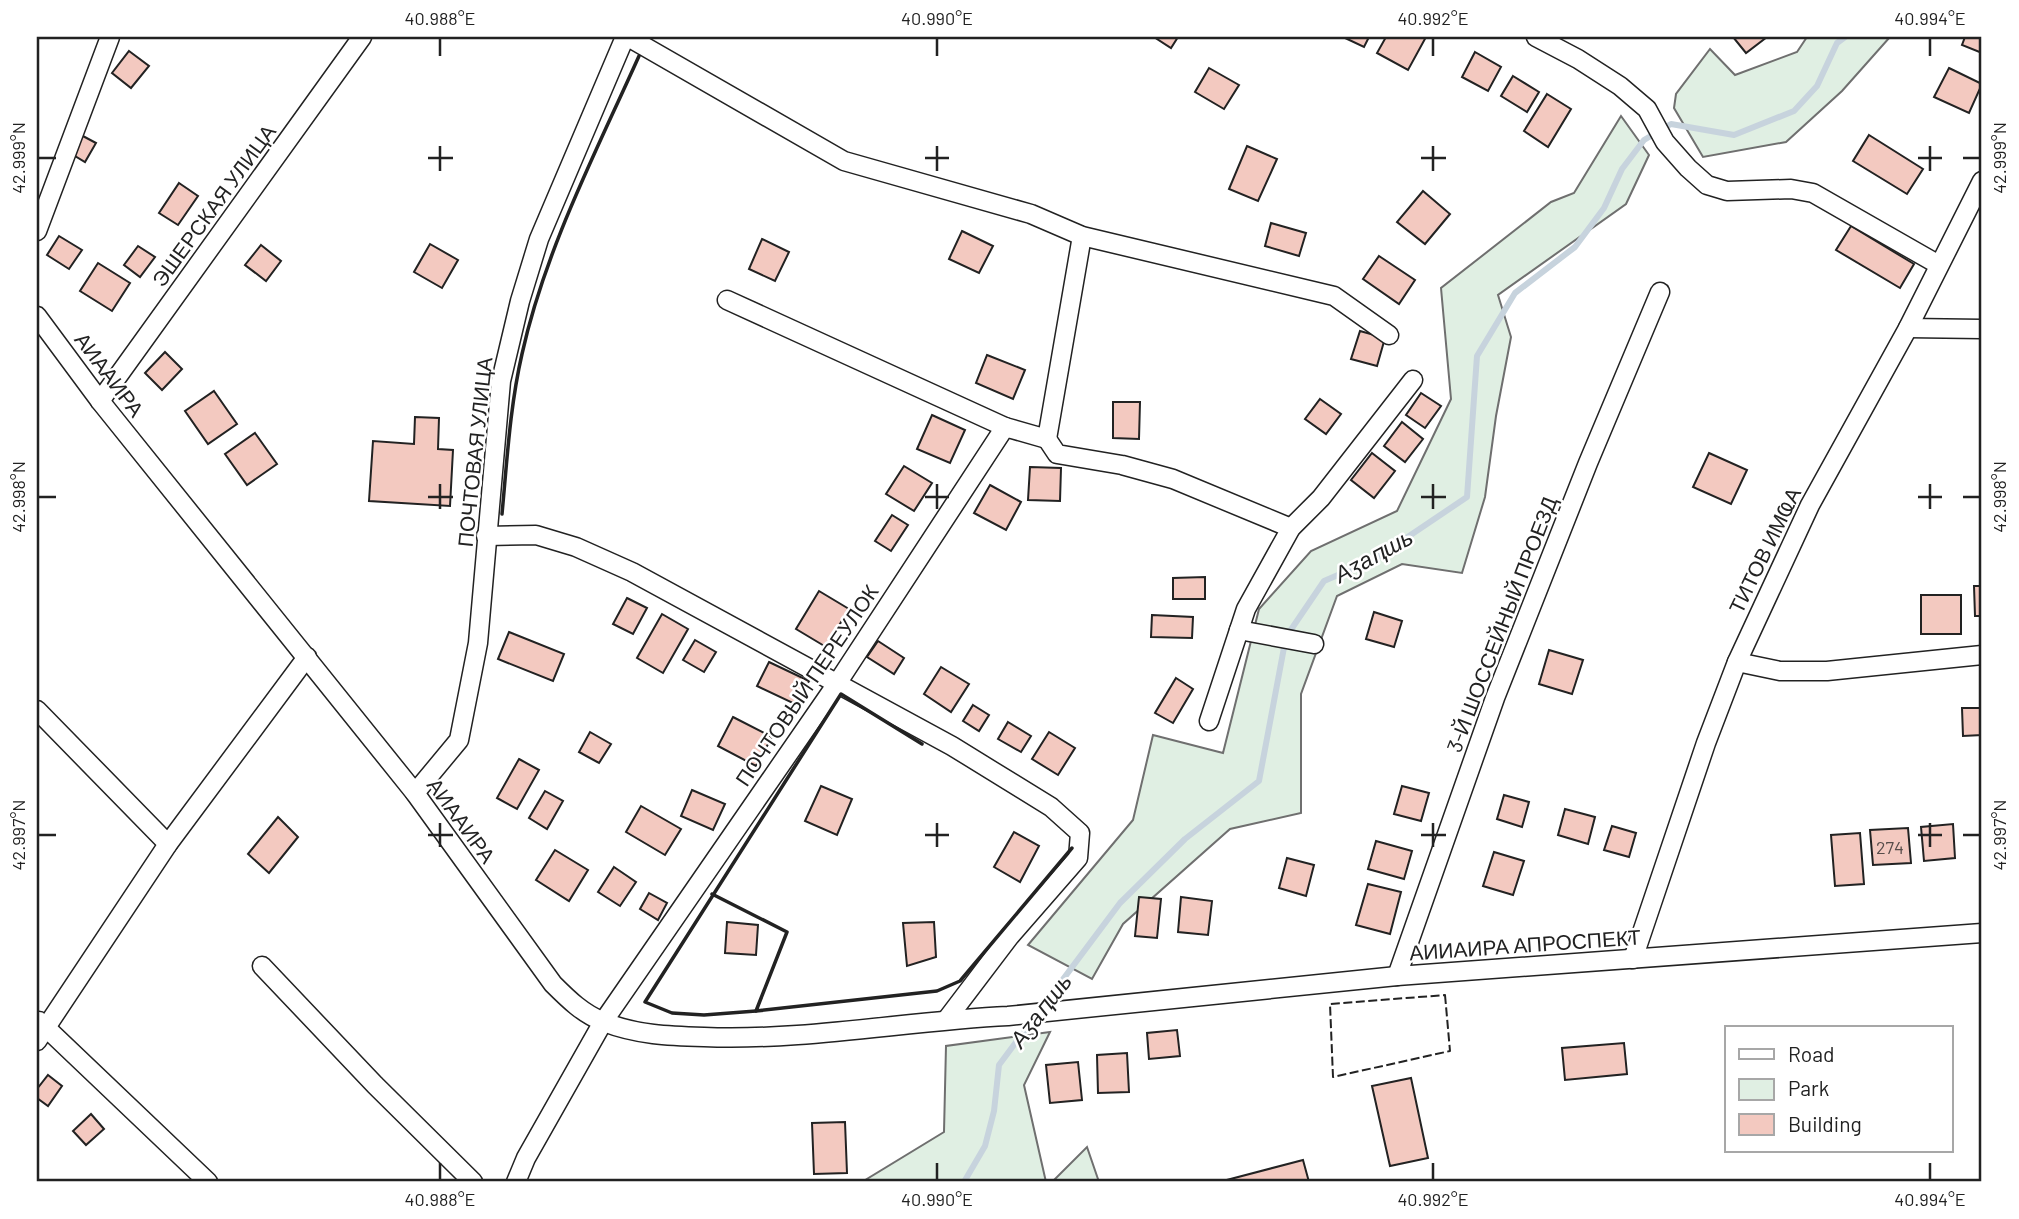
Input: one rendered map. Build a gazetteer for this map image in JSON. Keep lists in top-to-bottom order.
{
  "streets": {
    "street": [
      "ЭШЕРСКАЯ УЛИЦА",
      "АИААИРА",
      "ПОЧТОВАЯ УЛИЦА",
      "ТИТОВ ИМҨА",
      "3-Й ШОССЕЙНЫЙ ПРОЕЗД",
      "ПОЧТОВЫЙ ПЕРЕУЛОК",
      "АИИАИРА АПРОСПЕКТ"
    ]
  },
  "crossings": [
    ["ЭШЕРСКАЯ УЛИЦА", "АИААИРА"],
    ["АИААИРА", "ПОЧТОВАЯ УЛИЦА"],
    ["АИААИРА", "ПОЧТОВЫЙ ПЕРЕУЛОК"],
    ["АИААИРА", "АИИАИРА АПРОСПЕКТ"],
    ["ТИТОВ ИМҨА", "АИИАИРА АПРОСПЕКТ"],
    ["3-Й ШОССЕЙНЫЙ ПРОЕЗД", "АИИАИРА АПРОСПЕКТ"]
  ],
  "water": ["Аӡаԥшь"],
  "house_numbers": ["274"],
  "legend": ["Road", "Park", "Building"],
  "coordinates": [
    "40.988°E",
    "40.990°E",
    "40.992°E",
    "40.994°E",
    "42.999°N",
    "42.998°N",
    "42.997°N"
  ]
}
